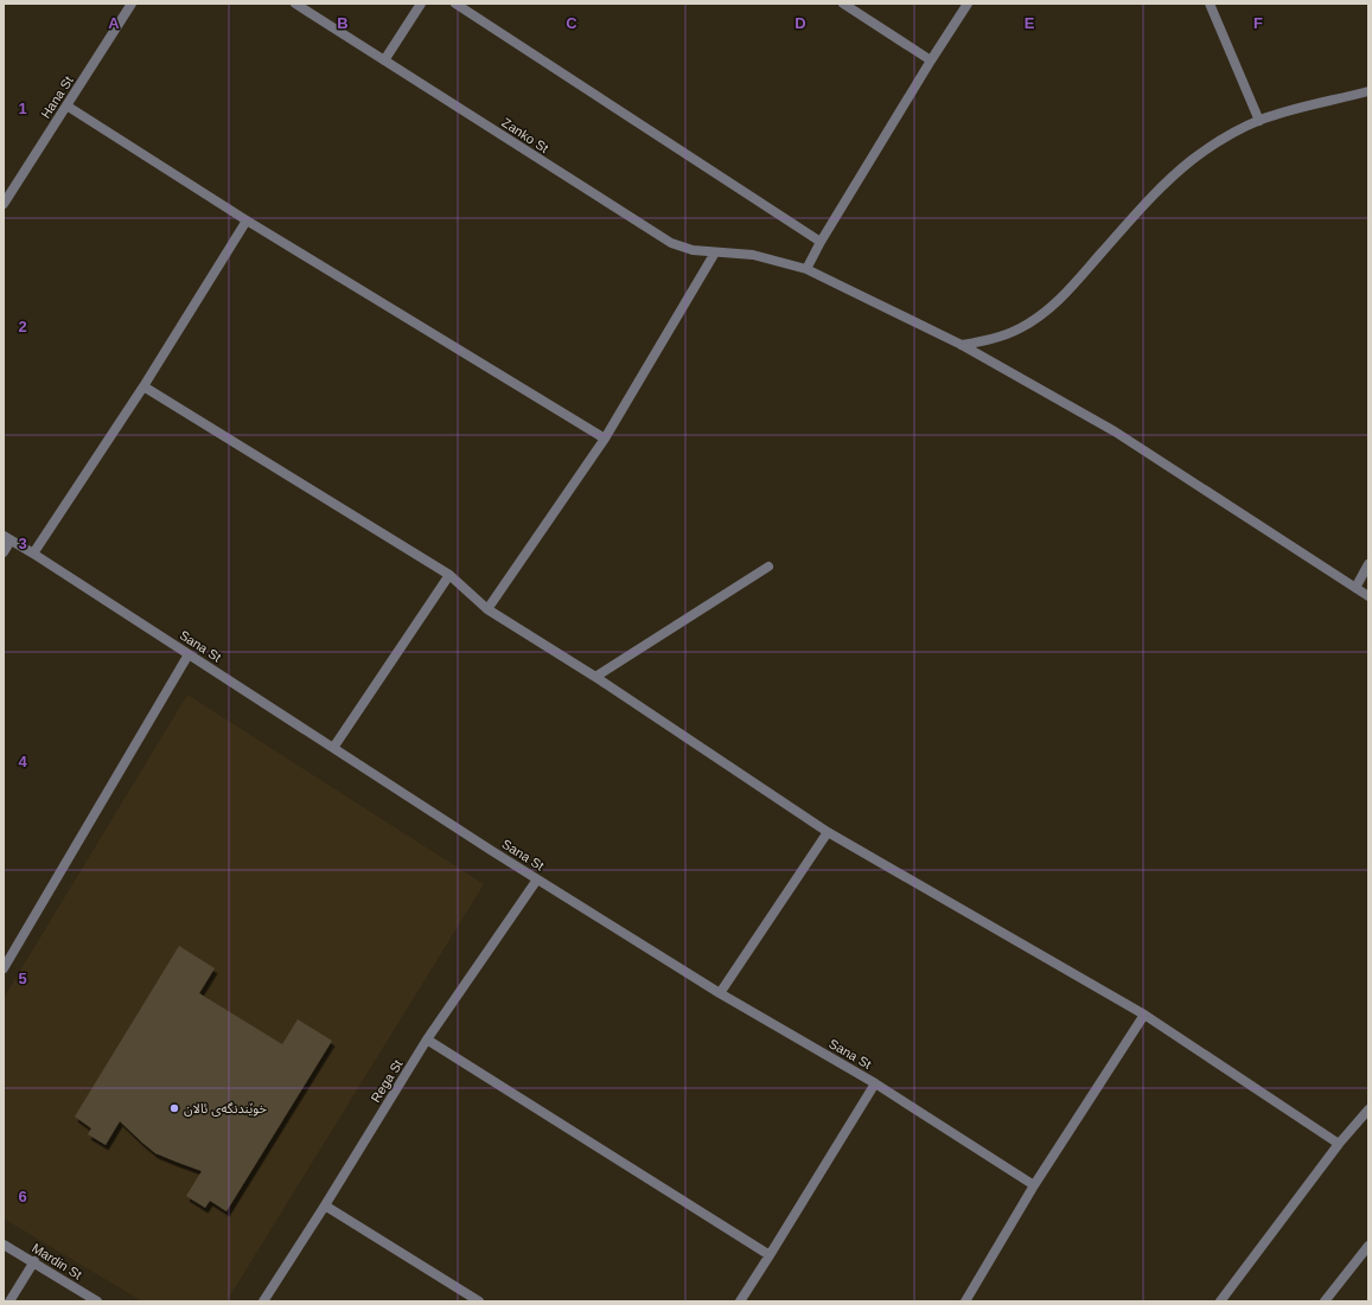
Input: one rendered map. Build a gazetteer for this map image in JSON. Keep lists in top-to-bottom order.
{
  "streets": {
    "street": [
      "Hana St",
      "Zanko St",
      "Sana St",
      "Rega St",
      "Mardin St"
    ]
  },
  "crossings": [
    ["Sana St", "Rega St"]
  ],
  "places": ["خوێندنگەی ئالان"],
  "grid": {
    "columns": [
      "A",
      "B",
      "C",
      "D",
      "E",
      "F"
    ],
    "rows": [
      "1",
      "2",
      "3",
      "4",
      "5",
      "6"
    ]
  }
}
